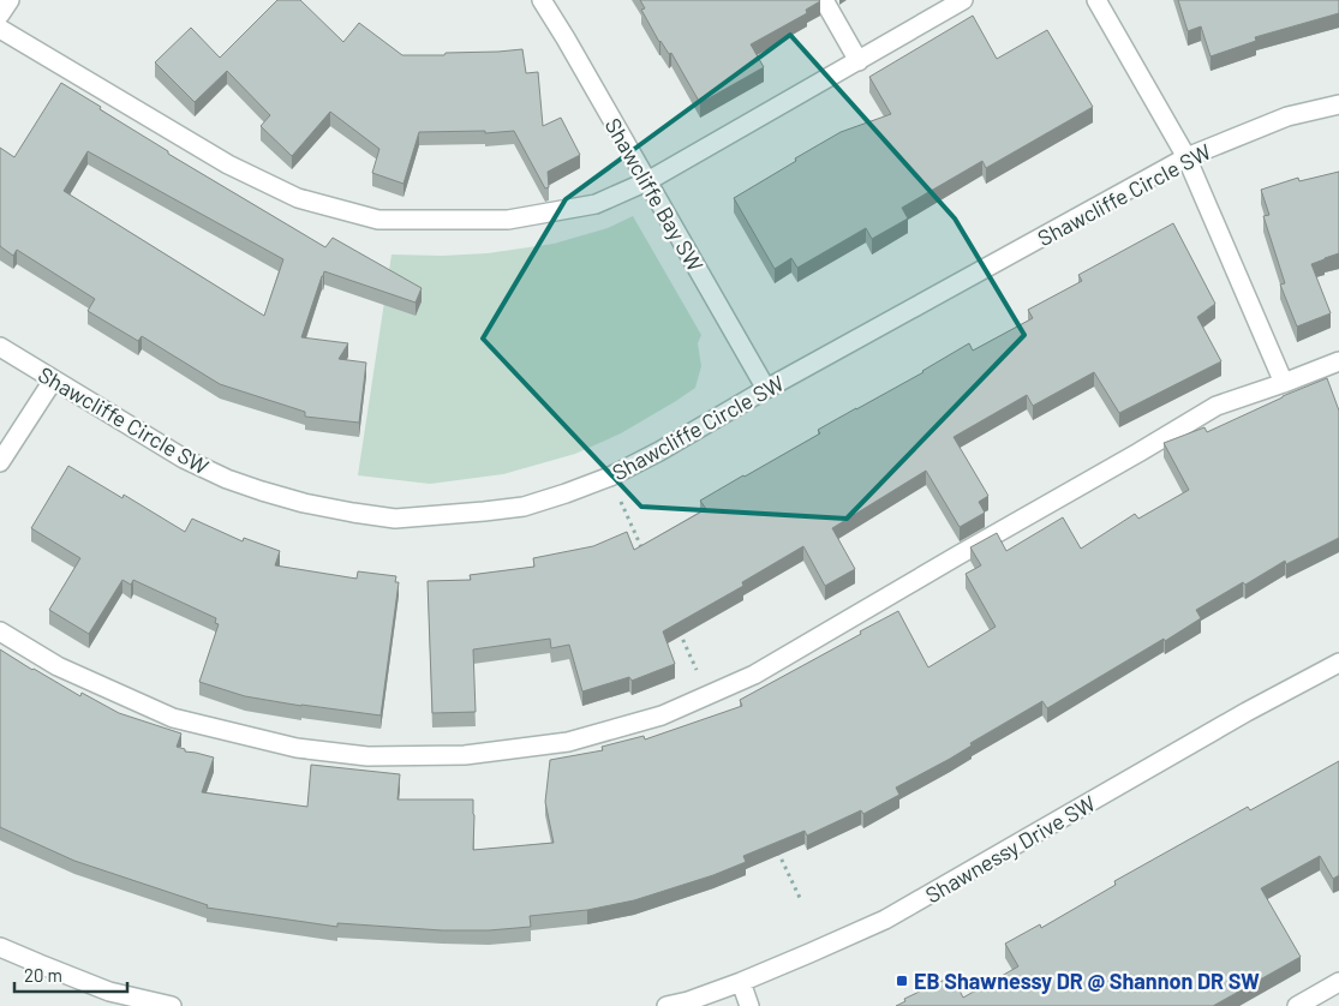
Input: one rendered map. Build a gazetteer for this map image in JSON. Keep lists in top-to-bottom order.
{
  "streets": {
    "street": ["Shawcliffe Bay SW", "Shawcliffe Circle SW", "Shawnessy Drive SW"]
  },
  "crossings": [
    ["Shawcliffe Bay SW", "Shawcliffe Circle SW"]
  ],
  "places": {
    "transit": ["EB Shawnessy DR @ Shannon DR SW"]
  },
  "scale_bar": "20 m"
}
